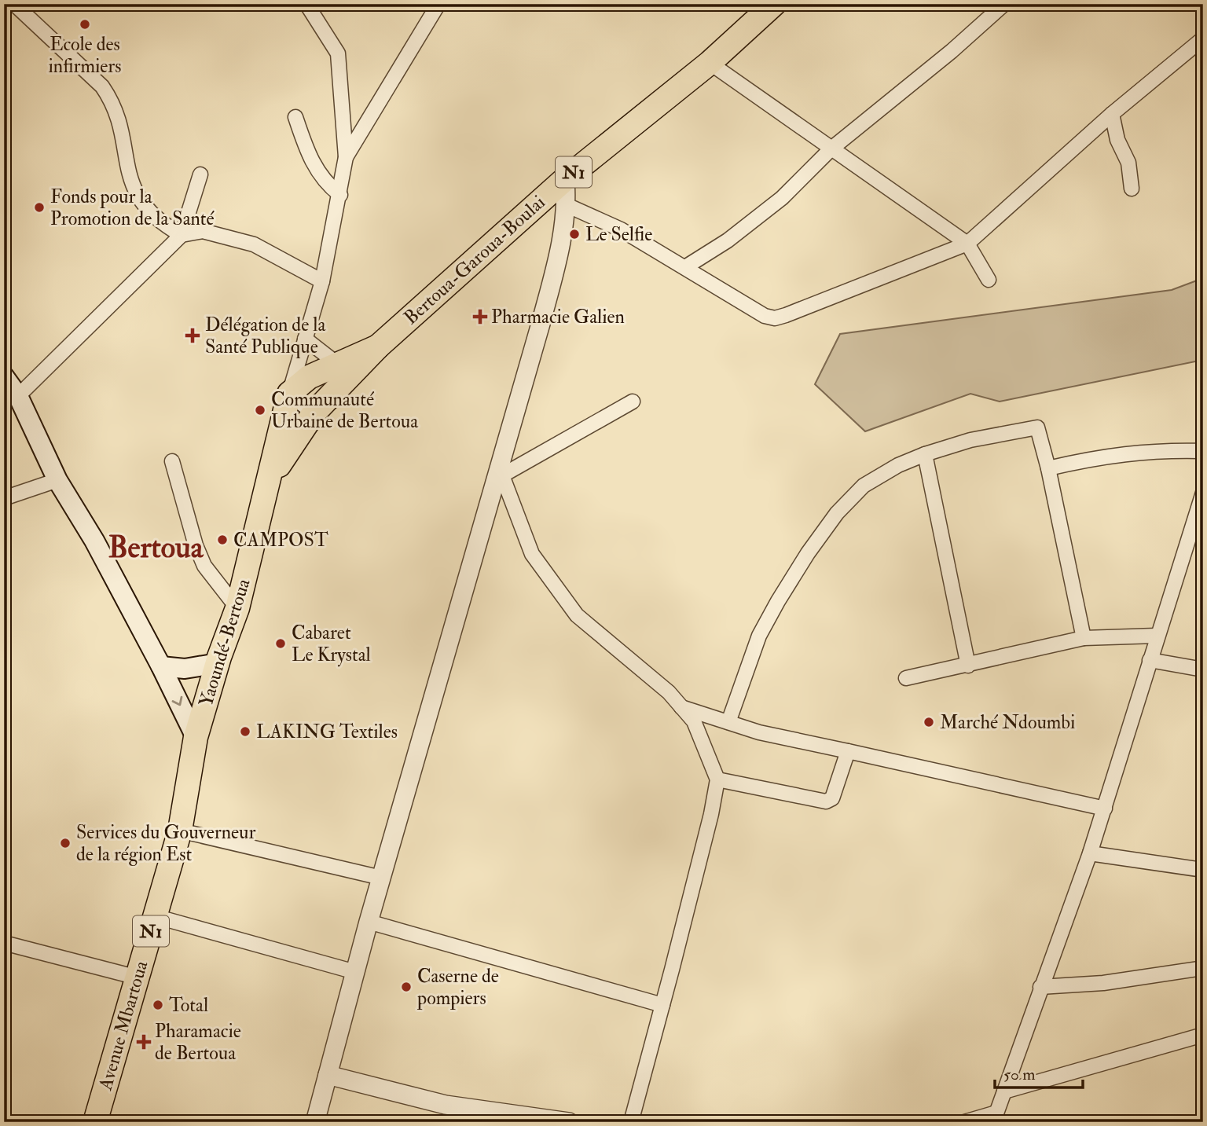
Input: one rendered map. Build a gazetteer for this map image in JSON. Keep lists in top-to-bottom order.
{
  "streets": {
    "highway": [
      "N1",
      "Bertoua-Garoua-Boulai",
      "Yaoundé-Bertoua",
      "Avenue Mbartoua"
    ]
  },
  "crossings": [
    ["Bertoua-Garoua-Boulai", "Yaoundé-Bertoua"],
    ["Yaoundé-Bertoua", "Avenue Mbartoua"]
  ],
  "districts": ["Bertoua"],
  "places": {
    "other": [
      "Ecole des infirmiers",
      "Fonds pour la Promotion de la Santé",
      "Le Selfie",
      "Communauté Urbaine de Bertoua",
      "CAMPOST",
      "Cabaret Le Krystal",
      "Marché Ndoumbi",
      "LAKING Textiles",
      "Services du Gouverneur de la région Est",
      "Caserne de pompiers",
      "Total"
    ],
    "health": ["Pharmacie Galien", "Délégation de la Santé Publique", "Pharamacie de Bertoua"]
  },
  "scale_bar": "50 m"
}
